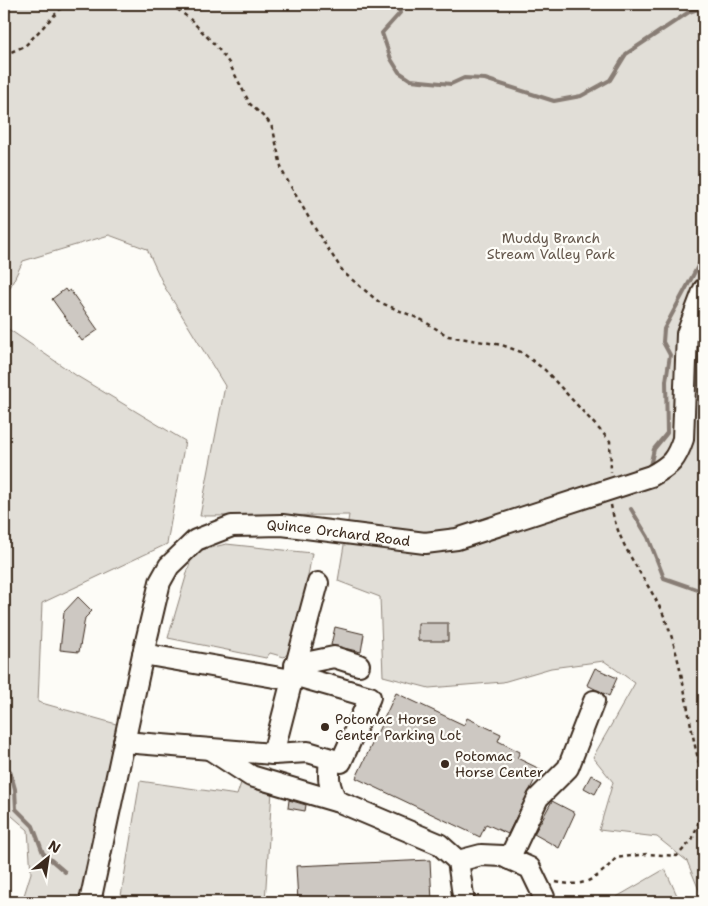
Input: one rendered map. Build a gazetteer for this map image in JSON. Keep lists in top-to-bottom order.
{
  "streets": {
    "street": ["Quince Orchard Road"]
  },
  "parks": ["Muddy Branch Stream Valley Park"],
  "places": ["Potomac Horse Center Parking Lot", "Potomac Horse Center"],
  "north": "top right"
}
